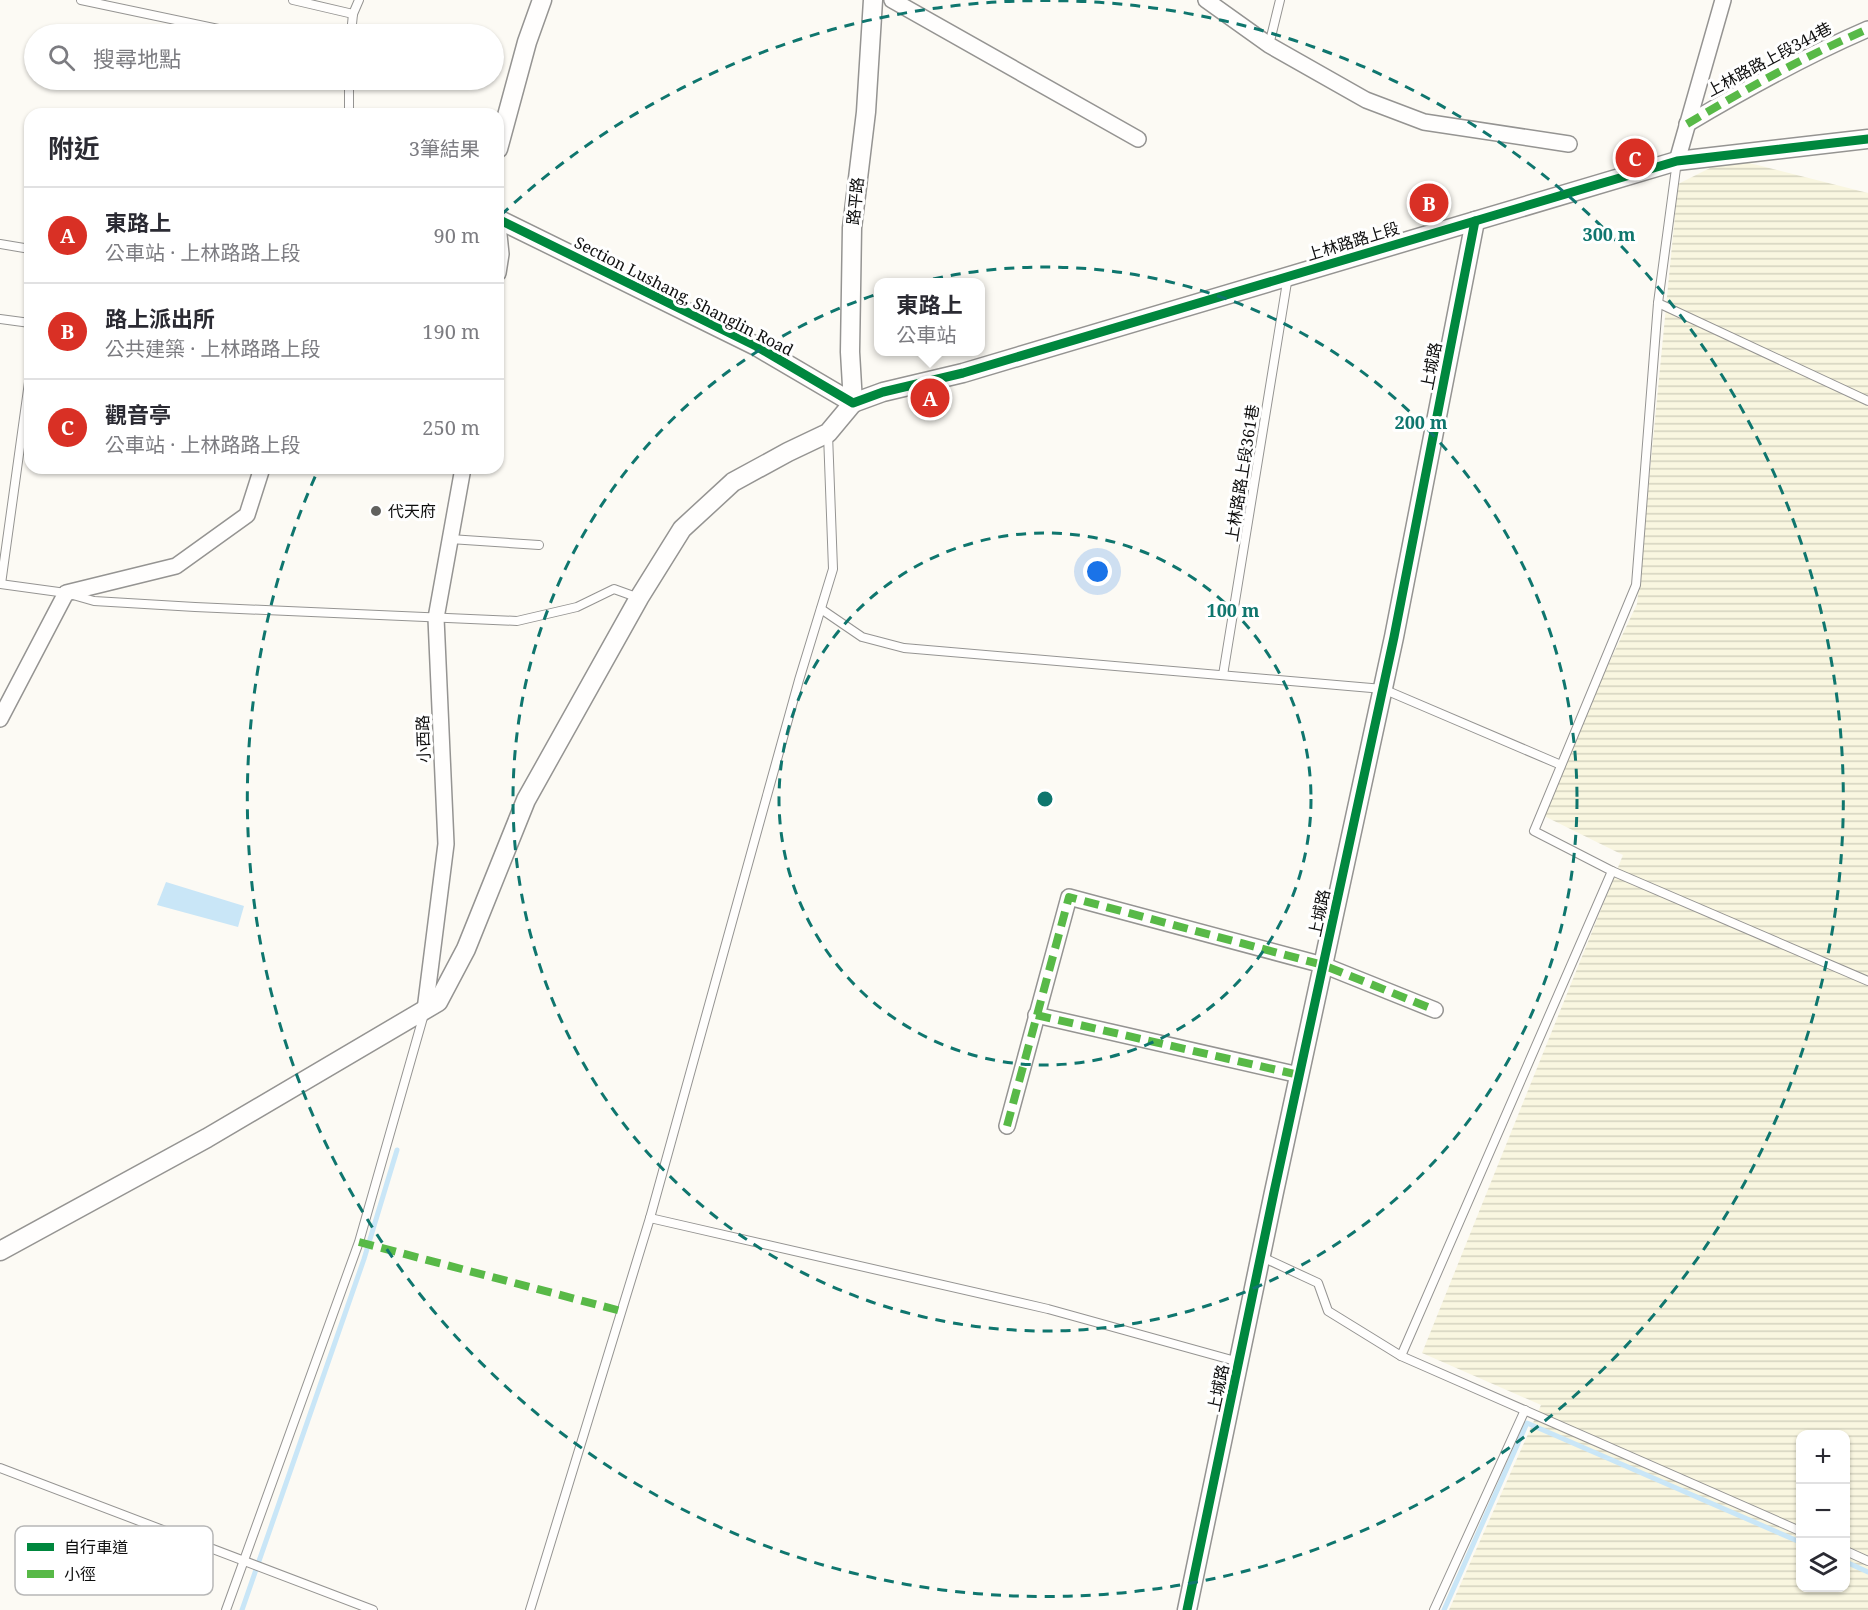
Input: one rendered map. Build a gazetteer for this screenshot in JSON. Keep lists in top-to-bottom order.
{
  "streets": {
    "street": [
      "上林路路上段344巷",
      "路平路",
      "上林路路上段",
      "Section Lushang, Shanglin Road",
      "上城路",
      "小西路"
    ],
    "lane": ["上林路路上段361巷"]
  },
  "crossings": [
    ["路平路", "上林路路上段"],
    ["路平路", "Section Lushang, Shanglin Road"],
    ["上林路路上段", "Section Lushang, Shanglin Road"],
    ["上林路路上段", "上城路"],
    ["上林路路上段", "上林路路上段361巷"]
  ],
  "places": ["代天府"],
  "legend": ["自行車道", "小徑"],
  "page": {
    "search": "搜尋地點",
    "heading": ["附近", "3筆結果"],
    "pins": ["C", "B", "A"],
    "list": [
      {
        "mark": "A",
        "name": "東路上",
        "note": "公車站 · 上林路路上段",
        "value": "90 m"
      },
      {
        "mark": "B",
        "name": "路上派出所",
        "note": "公共建築 · 上林路路上段",
        "value": "190 m"
      },
      {
        "mark": "C",
        "name": "觀音亭",
        "note": "公車站 · 上林路路上段",
        "value": "250 m"
      }
    ],
    "popup": ["東路上", "公車站"],
    "map_buttons": ["+", "−"]
  },
  "rings": ["300 m", "200 m", "100 m"]
}
